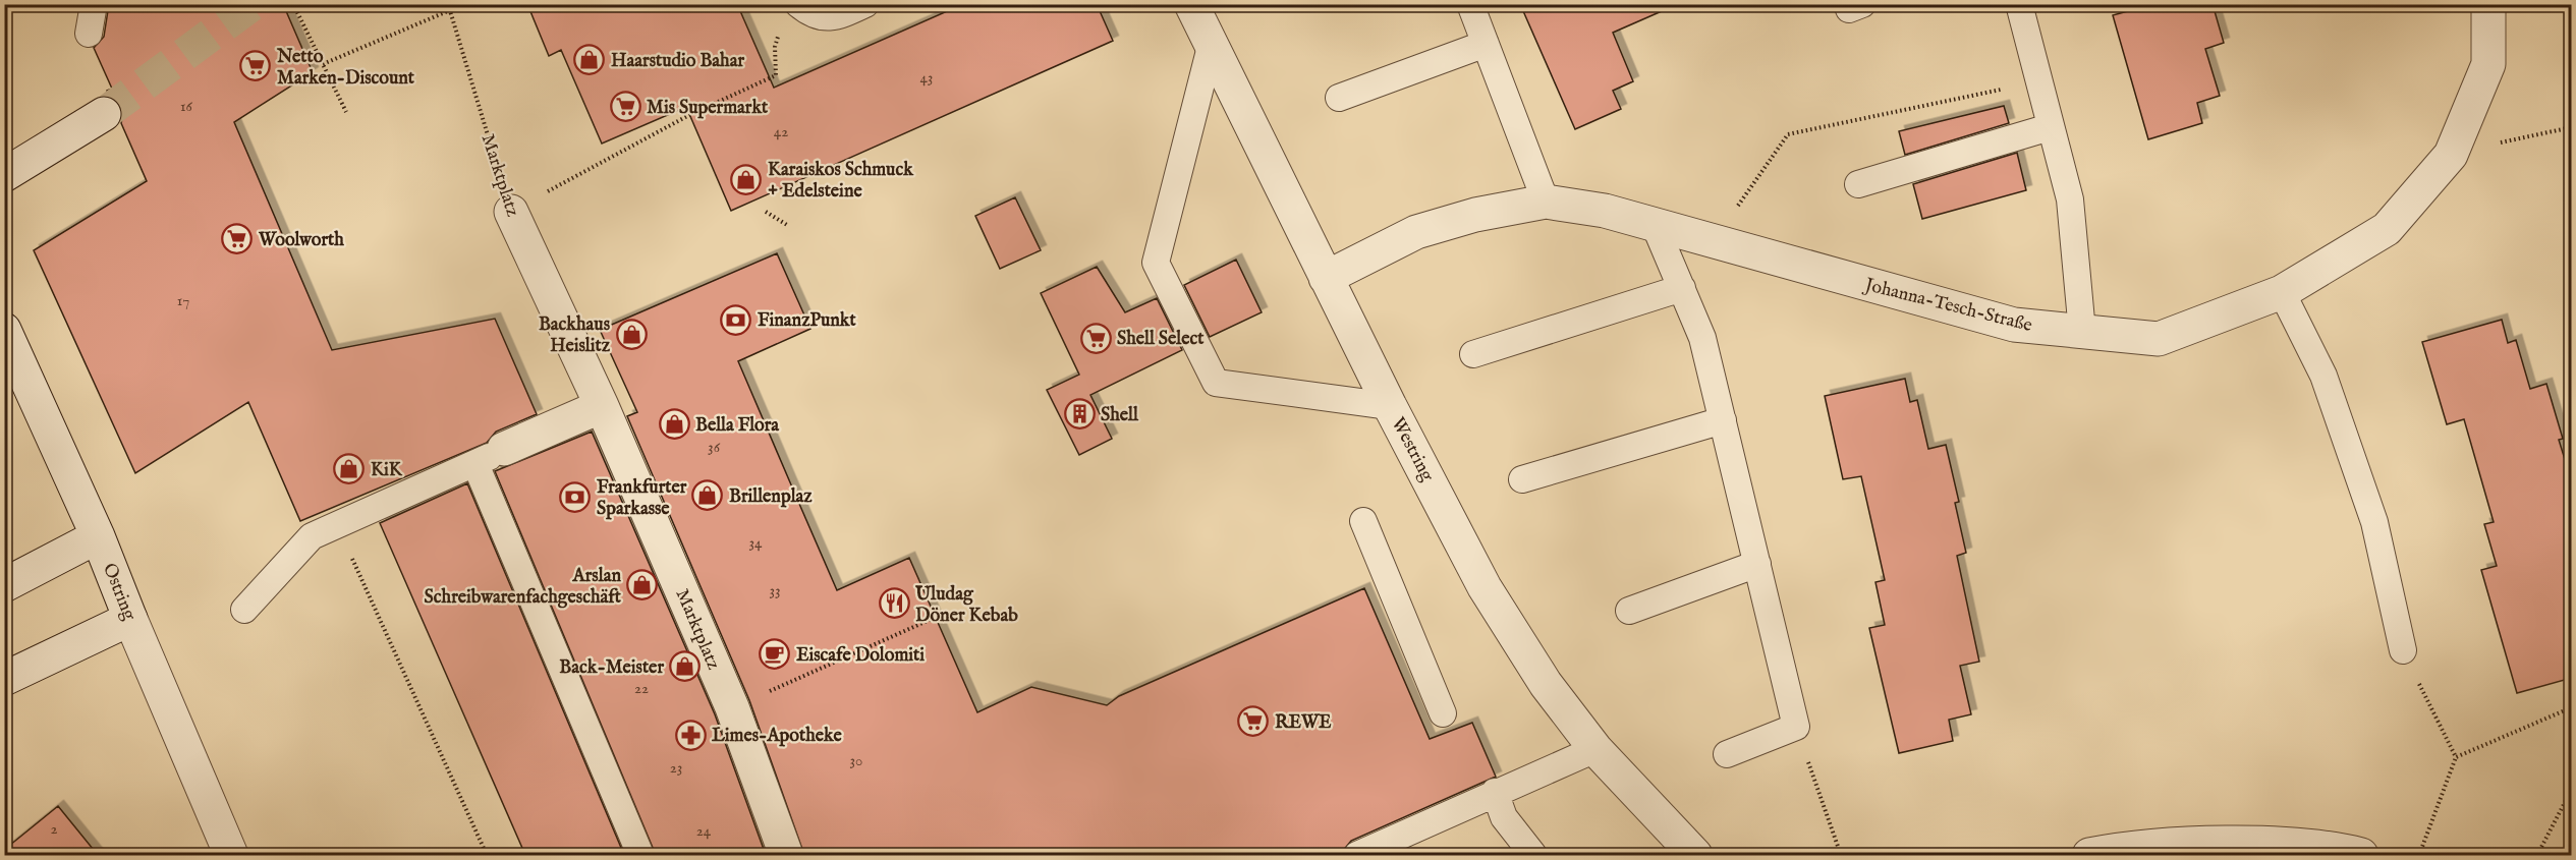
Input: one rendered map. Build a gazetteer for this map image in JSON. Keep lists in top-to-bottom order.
{
  "streets": {
    "street": [
      "Marktplatz",
      "Johanna-Tesch-Straße",
      "Westring",
      "Ostring"
    ]
  },
  "crossings": [
    ["Johanna-Tesch-Straße", "Westring"]
  ],
  "places": {
    "shop": [
      "Haarstudio Bahar",
      "Karaiskos Schmuck + Edelsteine",
      "Backhaus Heislitz",
      "Bella Flora",
      "KiK",
      "Brillenplaz",
      "Arslan Schreibwarenfachgeschäft",
      "Back-Meister"
    ],
    "supermarket": [
      "Netto Marken-Discount",
      "Mis Supermarkt",
      "Woolworth",
      "Shell Select",
      "REWE"
    ],
    "bank": ["FinanzPunkt", "Frankfurter Sparkasse"],
    "building": ["Shell"],
    "restaurant": ["Uludag Döner Kebab"],
    "cafe": ["Eiscafe Dolomiti"],
    "pharmacy": ["Limes-Apotheke"]
  },
  "house_numbers": [
    "43",
    "16",
    "42",
    "17",
    "36",
    "34",
    "33",
    "22",
    "30",
    "23",
    "2",
    "24"
  ]
}
